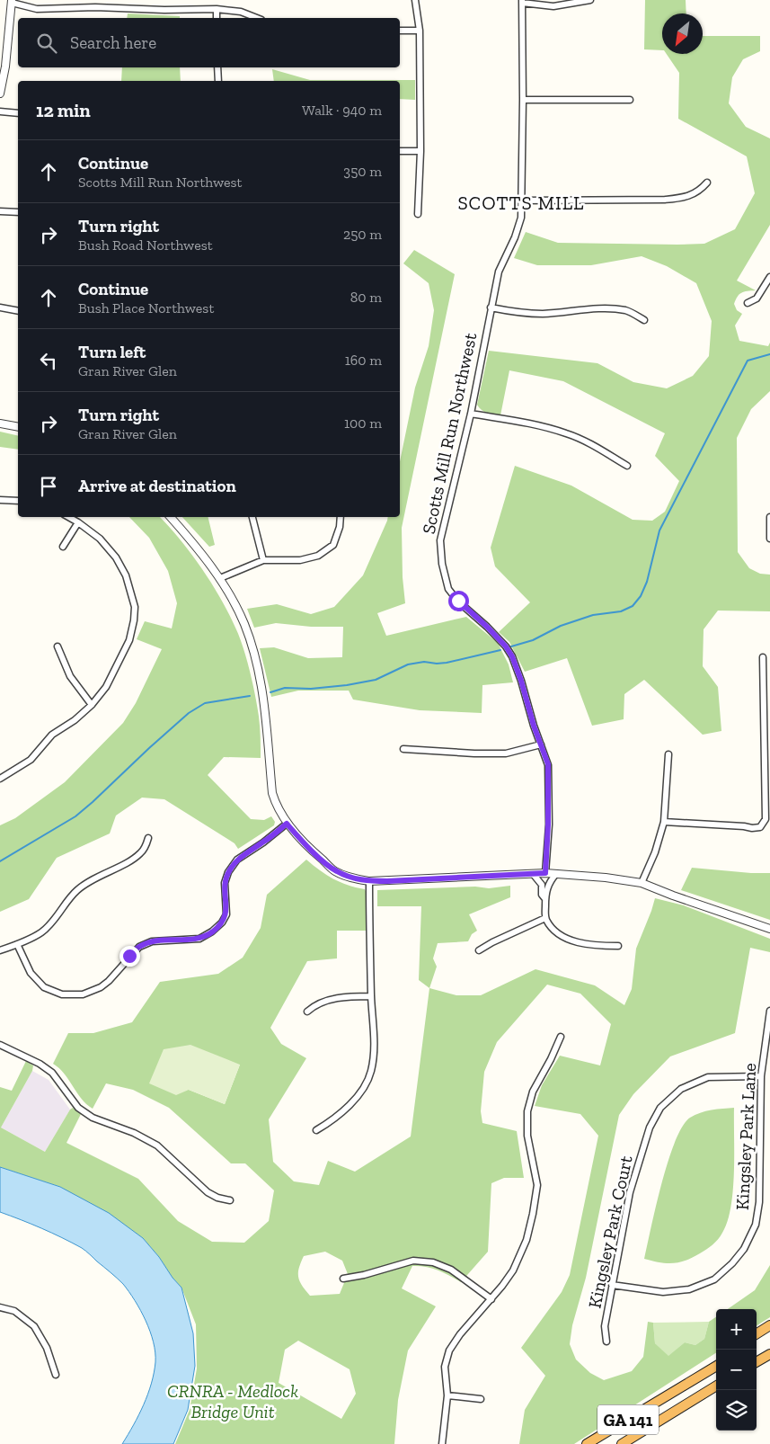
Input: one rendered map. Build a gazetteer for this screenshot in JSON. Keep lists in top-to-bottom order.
{
  "streets": {
    "highway": ["GA 141"],
    "street": ["Scotts Mill Run Northwest", "Kingsley Park Lane", "Kingsley Park Court"]
  },
  "crossings": [
    ["Kingsley Park Lane", "Kingsley Park Court"]
  ],
  "districts": ["SCOTTS MILL"],
  "parks": ["CRNRA - Medlock Bridge Unit"],
  "north": "bottom left",
  "page": {
    "search": "Search here",
    "heading": ["12 min", "Walk · 940 m"],
    "list": [
      ["Continue", "Scotts Mill Run Northwest", "350 m"],
      ["Turn right", "Bush Road Northwest", "250 m"],
      ["Continue", "Bush Place Northwest", "80 m"],
      ["Turn left", "Gran River Glen", "160 m"],
      ["Turn right", "Gran River Glen", "100 m"],
      "Arrive at destination"
    ],
    "map_buttons": ["+", "−"]
  }
}
